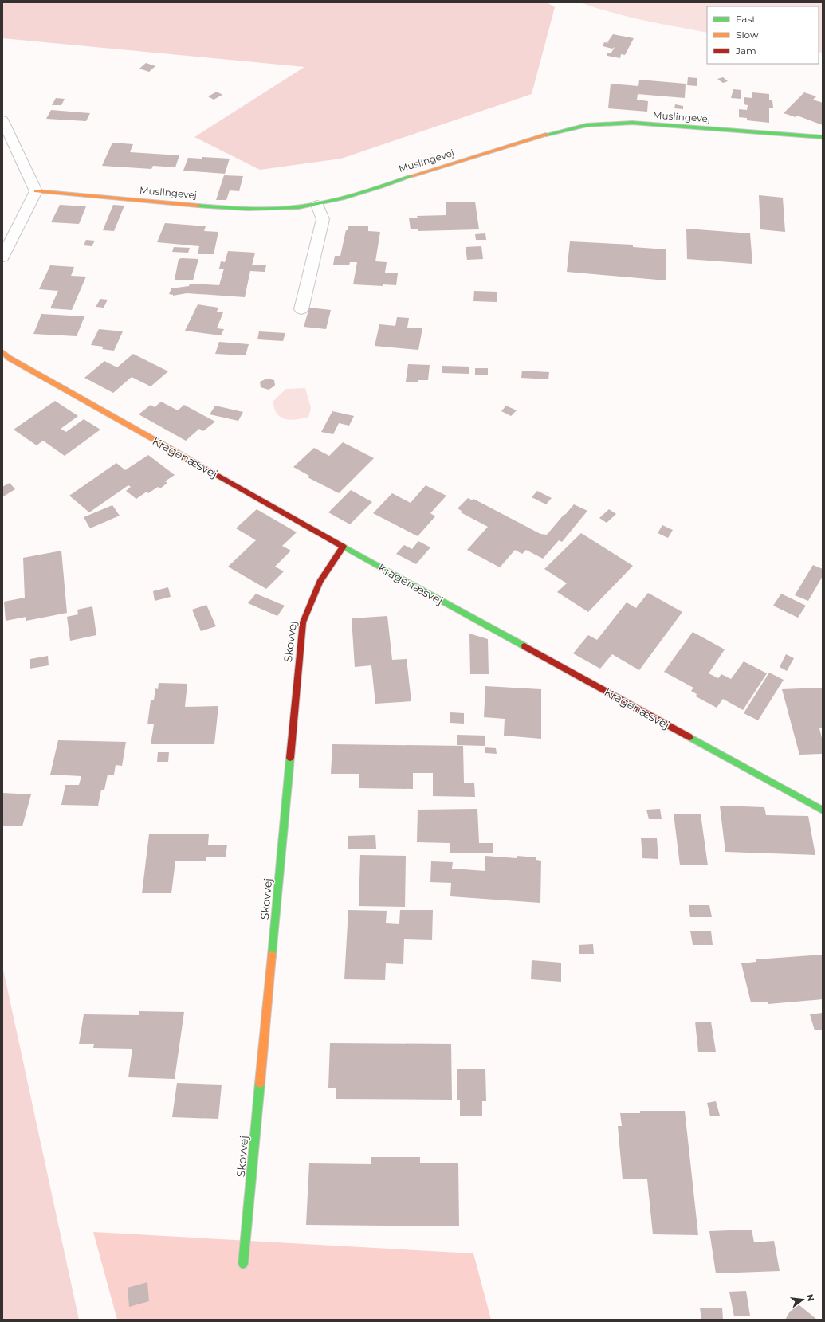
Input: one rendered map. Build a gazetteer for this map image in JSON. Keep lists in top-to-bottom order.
{
  "streets": {
    "street": ["Muslingevej", "Kragenæsvej", "Skovvej"]
  },
  "crossings": [
    ["Kragenæsvej", "Skovvej"]
  ],
  "legend": ["Fast", "Slow", "Jam"],
  "north": "right"
}
